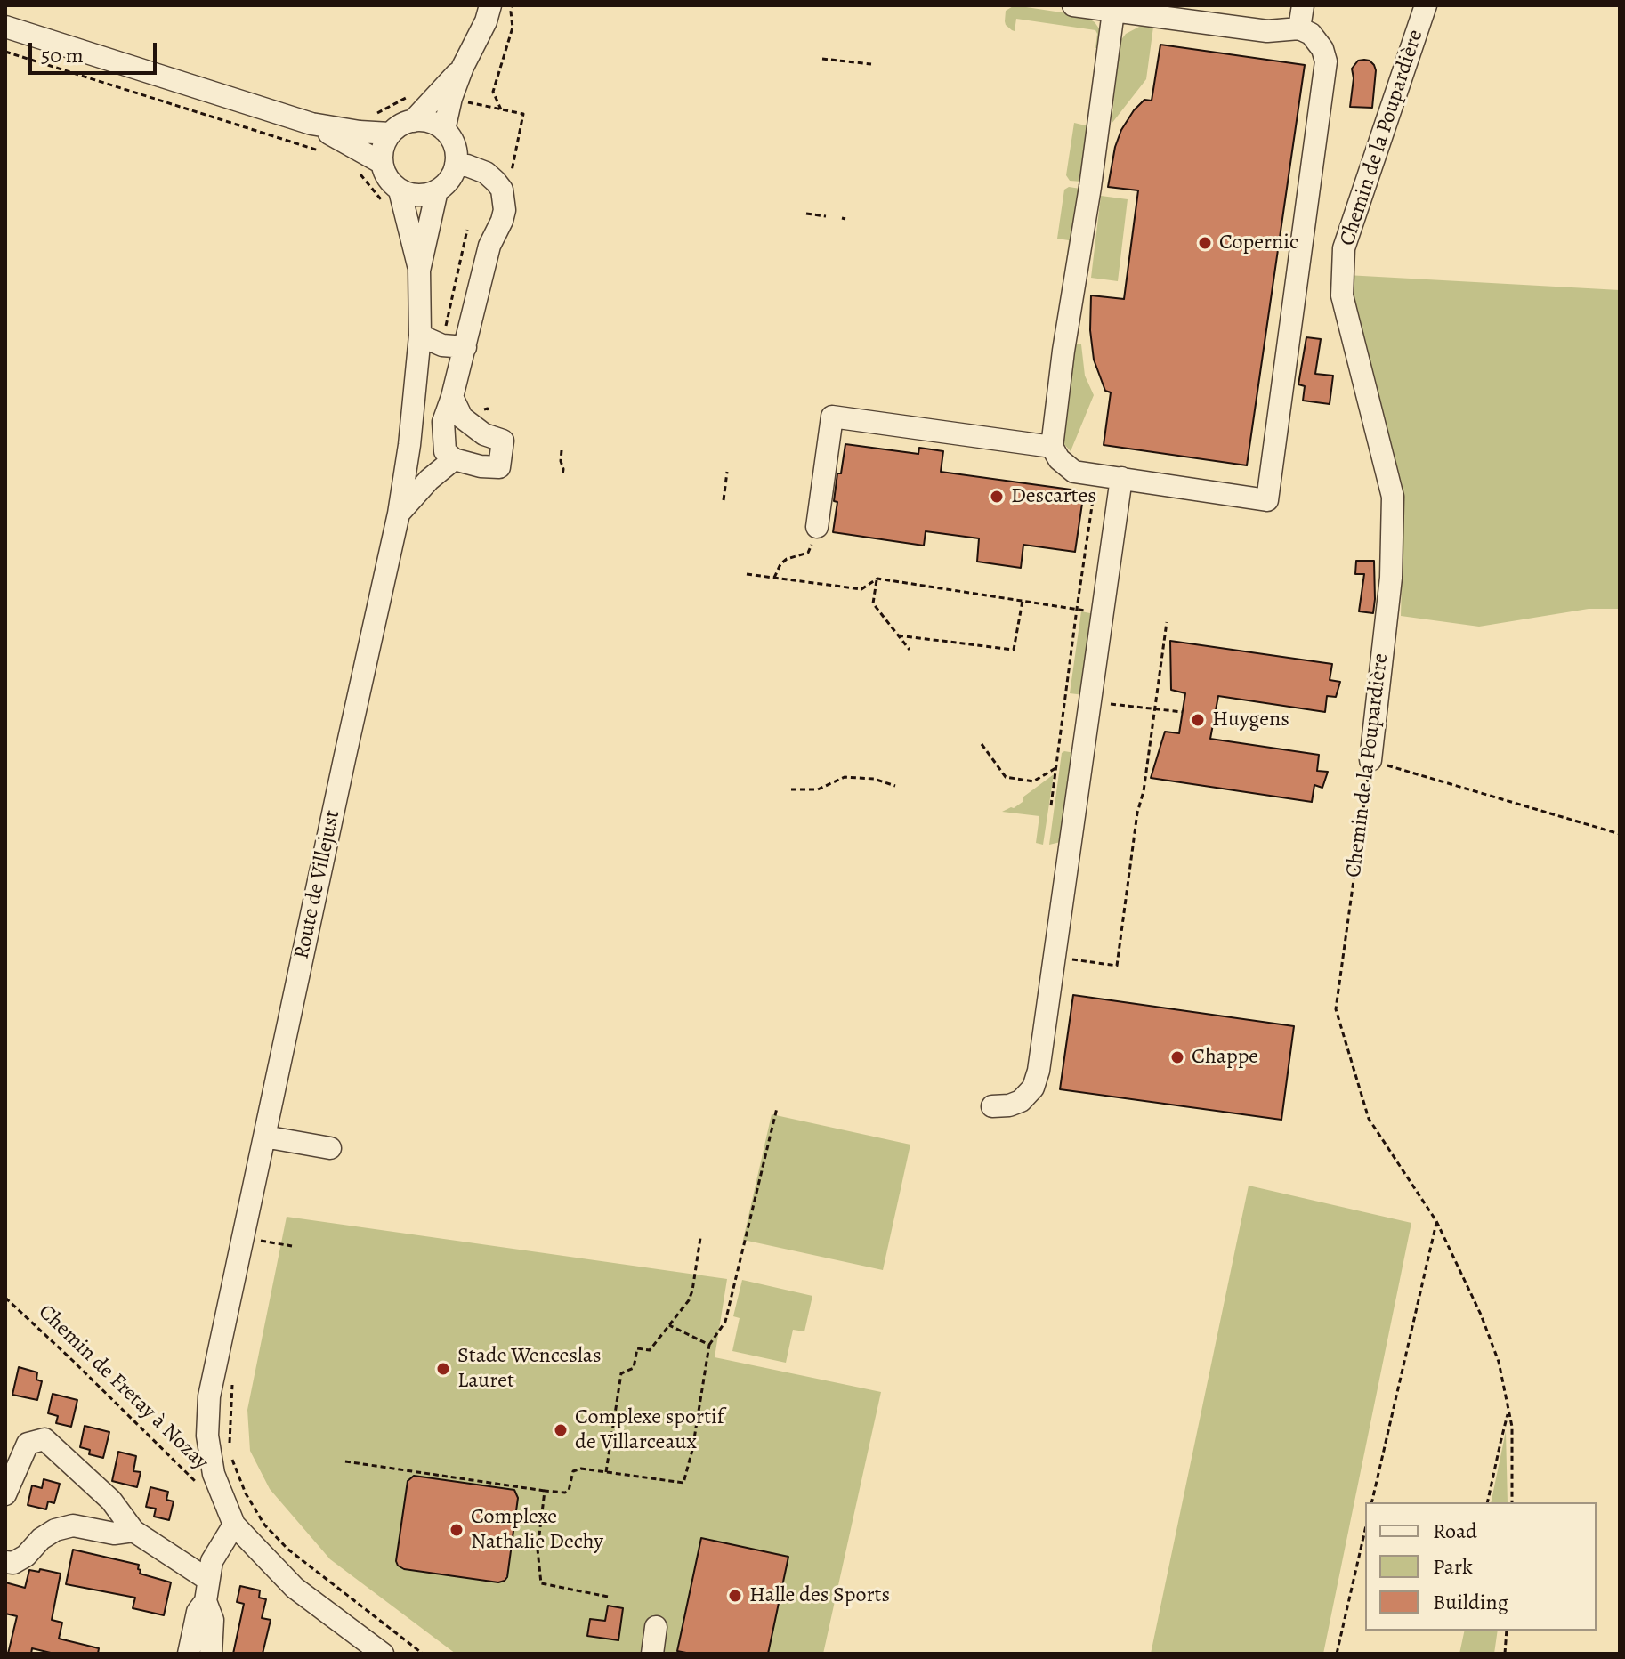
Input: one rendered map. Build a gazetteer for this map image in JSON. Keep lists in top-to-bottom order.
{
  "streets": {
    "street": ["Chemin de la Poupardière", "Route de Villejust"],
    "path": ["Chemin de Fretay à Nozay"]
  },
  "crossings": [
    ["Route de Villejust", "Chemin de Fretay à Nozay"]
  ],
  "places": [
    "Copernic",
    "Descartes",
    "Huygens",
    "Chappe",
    "Stade Wenceslas Lauret",
    "Complexe sportif de Villarceaux",
    "Complexe Nathalie Dechy",
    "Halle des Sports"
  ],
  "legend": ["Road", "Park", "Building"],
  "scale_bar": "50 m"
}
